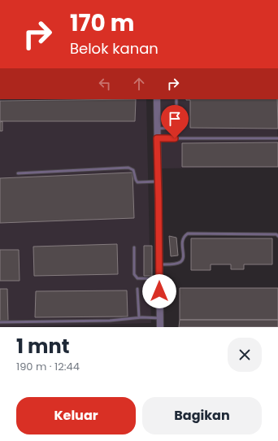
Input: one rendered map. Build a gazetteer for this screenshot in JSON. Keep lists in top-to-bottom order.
{
  "page": {
    "turn": ["170 m", "Belok kanan"],
    "heading": ["1 mnt", "190 m · 12:44"],
    "buttons": ["Keluar", "Bagikan"]
  }
}
